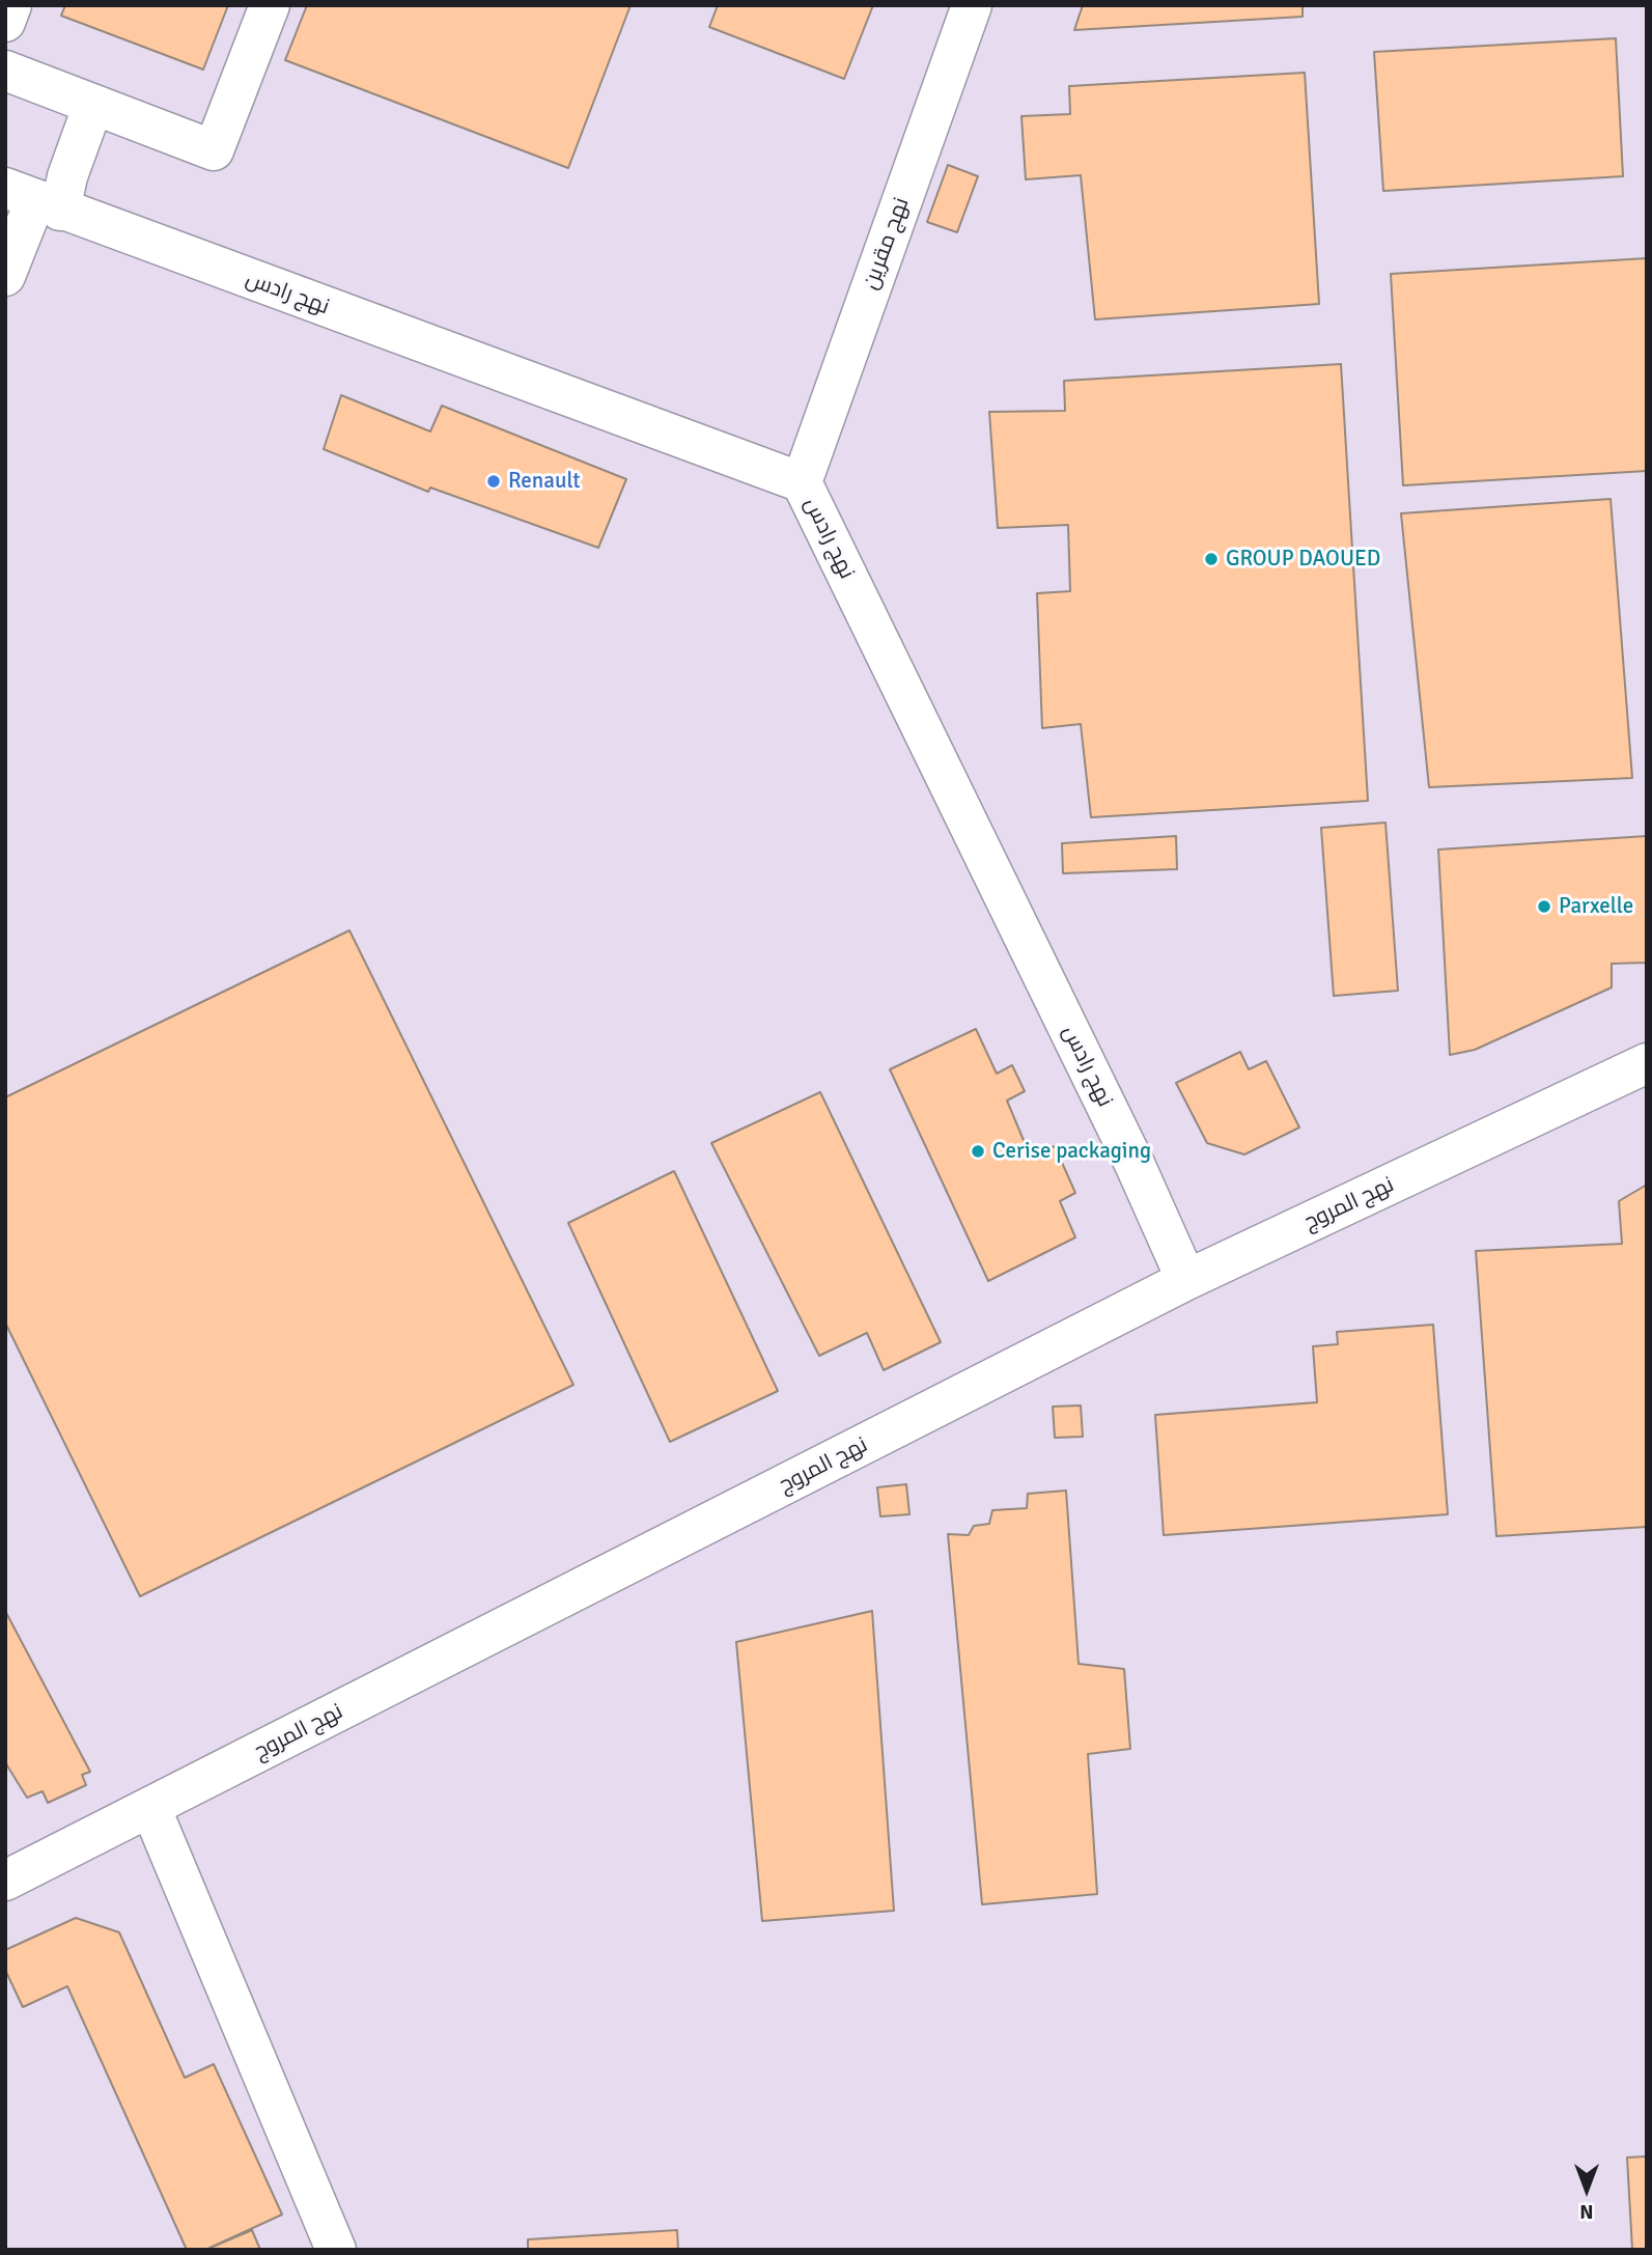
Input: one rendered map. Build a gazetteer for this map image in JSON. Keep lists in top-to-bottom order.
{
  "streets": {
    "lane": ["نهج مقرين", "نهج رادس", "نهج المروج"]
  },
  "crossings": [
    ["نهج مقرين", "نهج رادس"],
    ["نهج رادس", "نهج المروج"]
  ],
  "places": [
    "Renault",
    "GROUP DAOUED",
    "Parxelle",
    "Cerise packaging"
  ],
  "north": "bottom"
}
